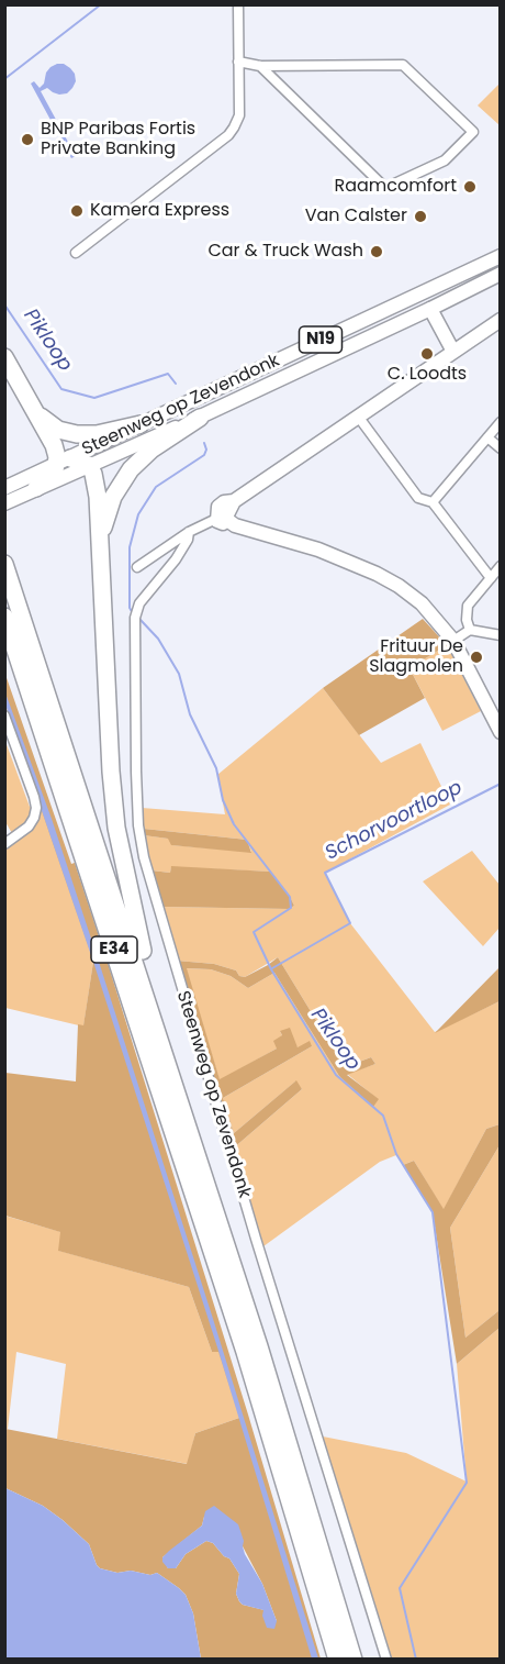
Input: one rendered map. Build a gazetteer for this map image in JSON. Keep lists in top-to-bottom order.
{
  "streets": {
    "highway": ["E34"],
    "main road": ["N19", "Steenweg op Zevendonk"]
  },
  "water": ["Pikloop", "Schorvoortloop"],
  "places": [
    "BNP Paribas Fortis Private Banking",
    "Raamcomfort",
    "Kamera Express",
    "Van Calster",
    "Car & Truck Wash",
    "C. Loodts",
    "Frituur De Slagmolen"
  ]
}
